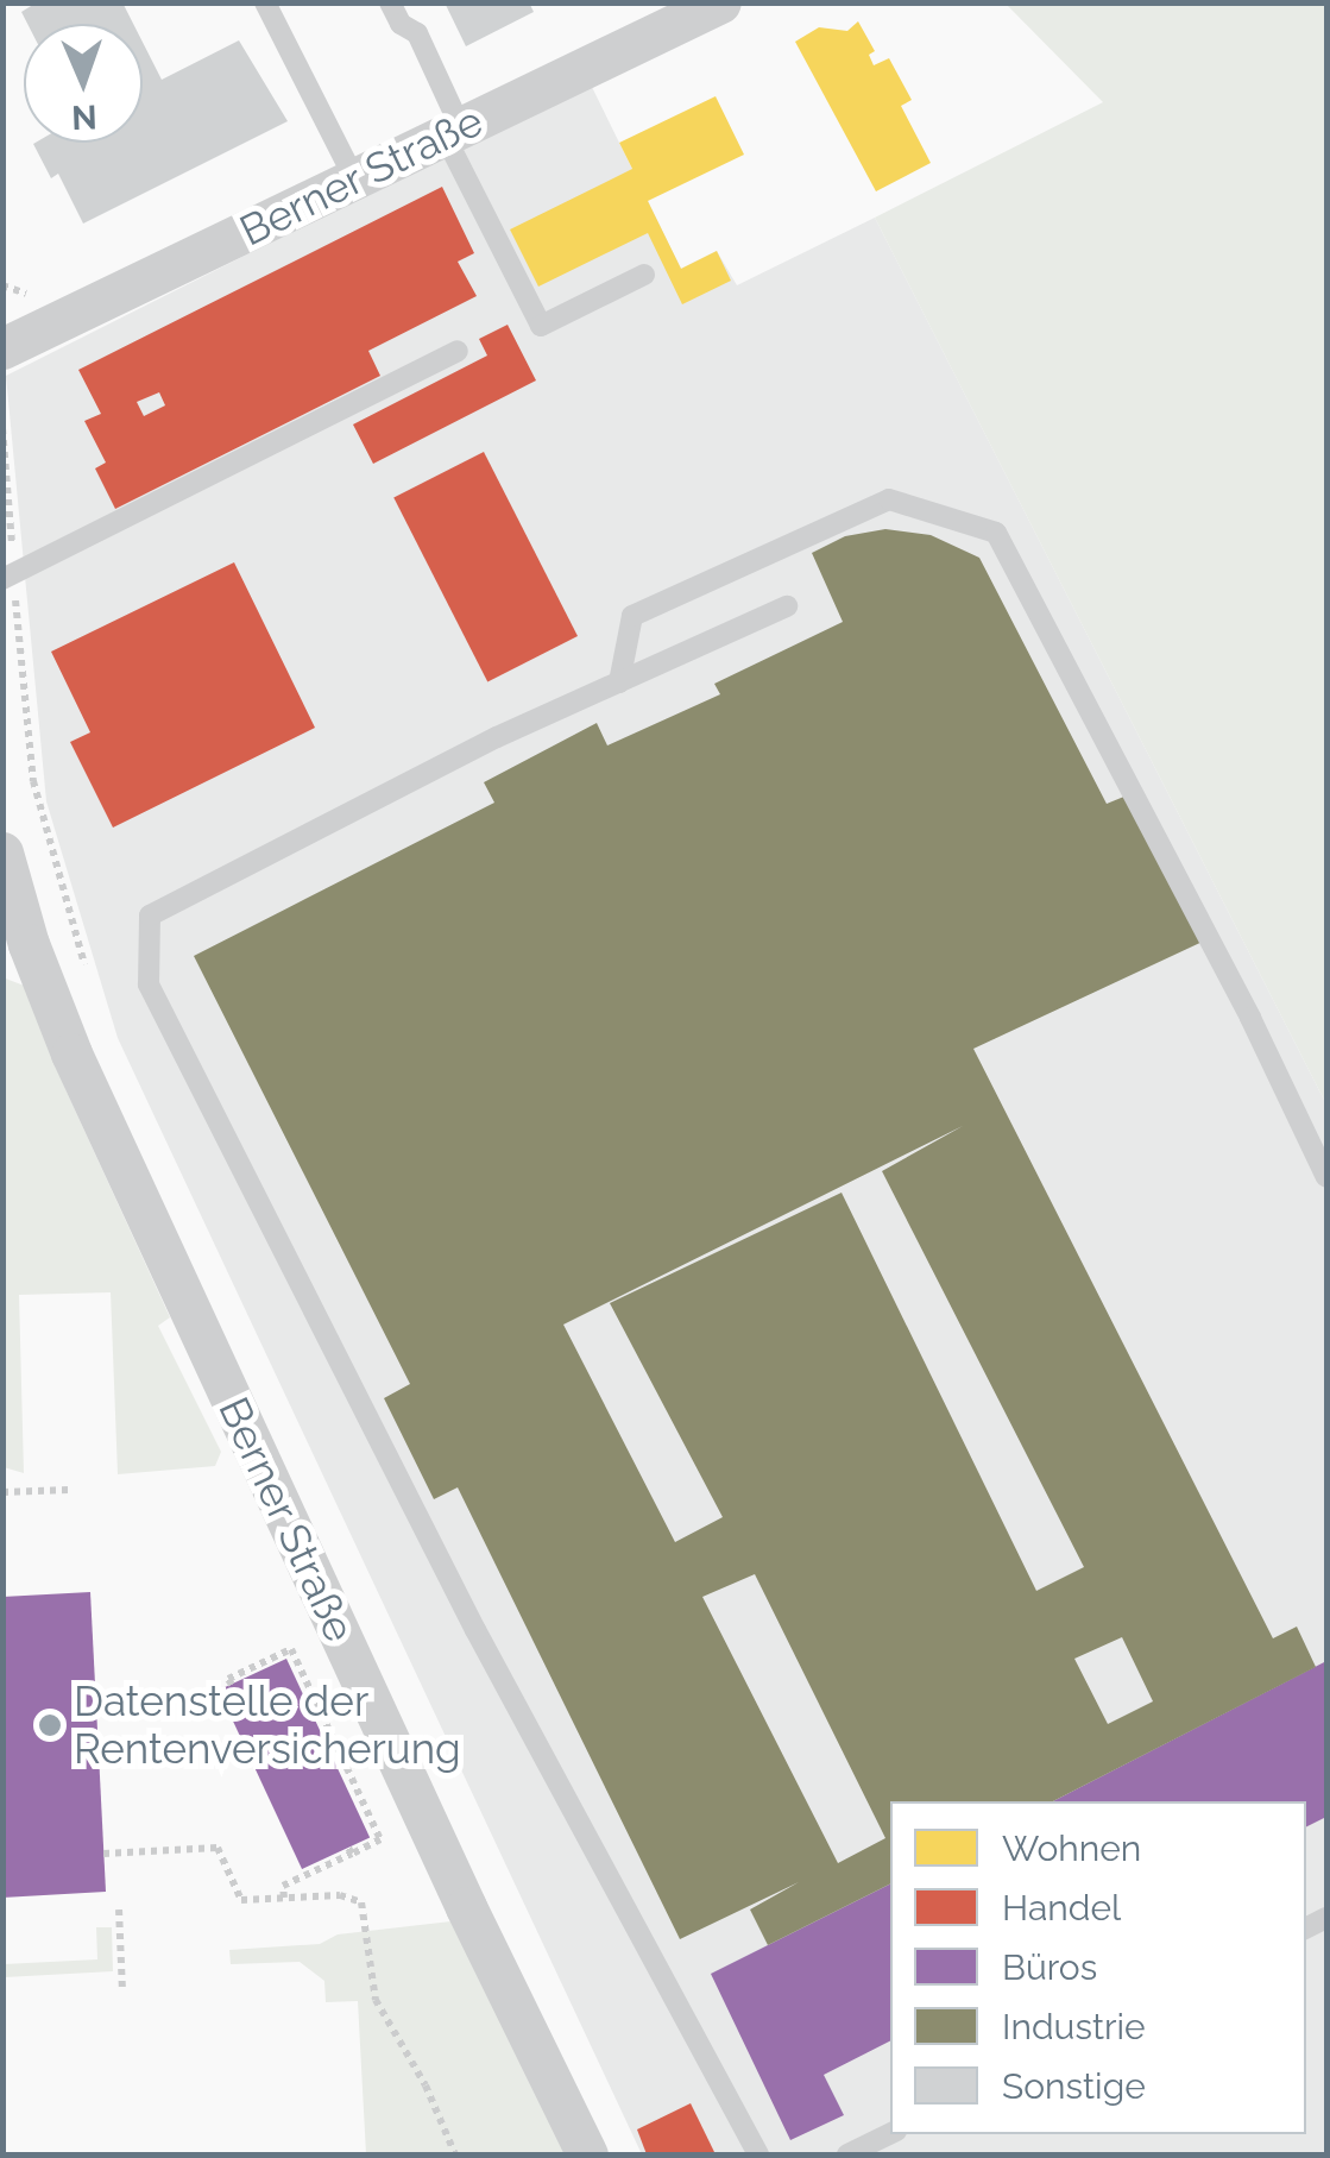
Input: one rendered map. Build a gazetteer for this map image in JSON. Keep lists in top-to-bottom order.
{
  "streets": {
    "street": ["Berner Straße"]
  },
  "places": ["Datenstelle der Rentenversicherung"],
  "legend": [
    "Wohnen",
    "Handel",
    "Büros",
    "Industrie",
    "Sonstige"
  ],
  "north": "bottom"
}
